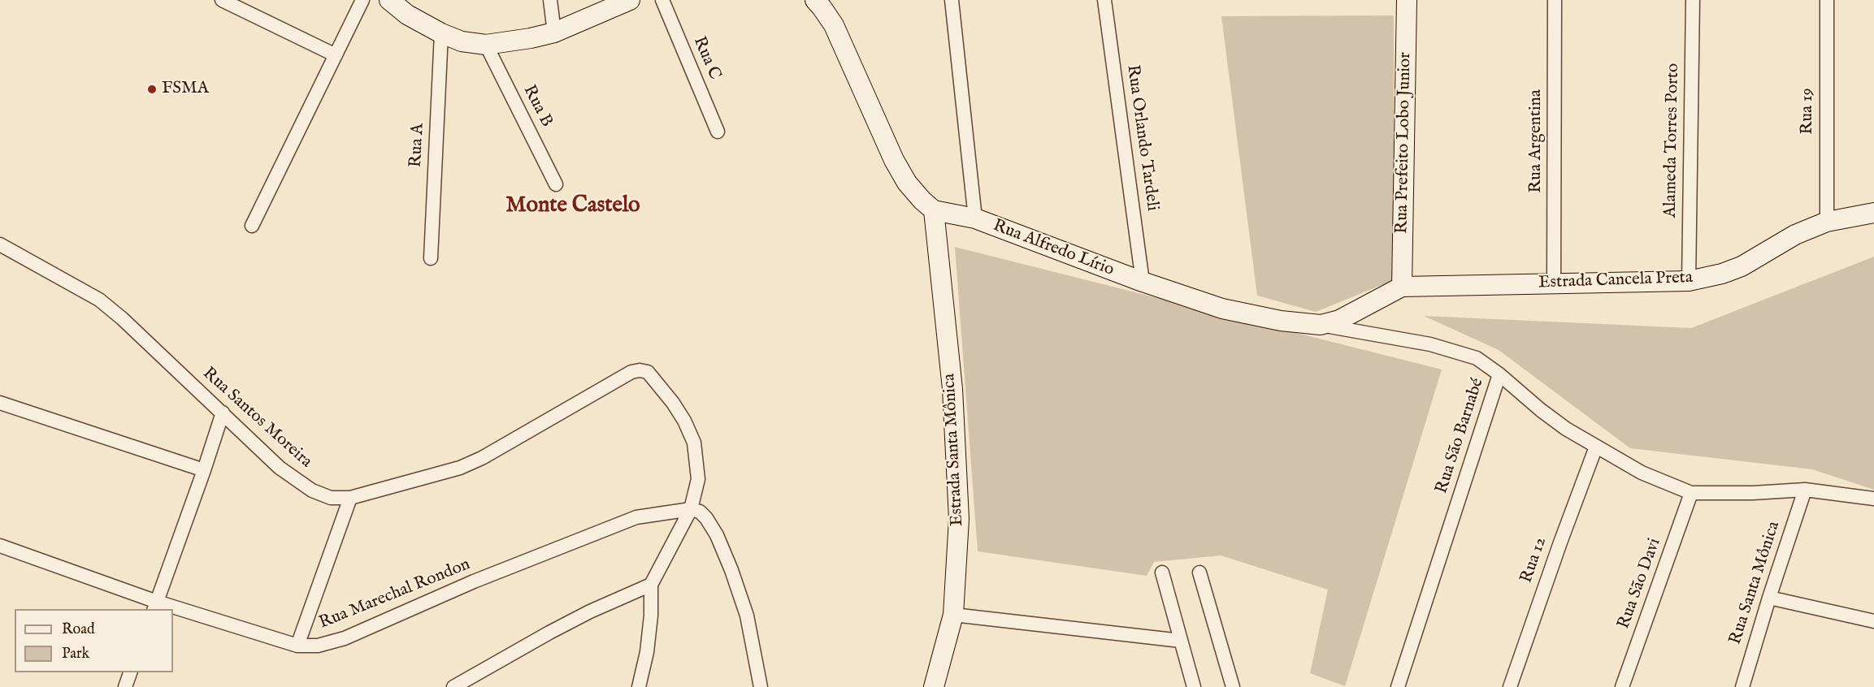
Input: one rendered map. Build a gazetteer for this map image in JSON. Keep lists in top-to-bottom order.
{
  "streets": {
    "main road": [
      "Rua Prefeito Lobo Junior",
      "Rua Alfredo Lírio",
      "Estrada Cancela Preta",
      "Estrada Santa Mônica"
    ],
    "street": [
      "Rua C",
      "Rua B",
      "Rua 19",
      "Rua Orlando Tardeli",
      "Alameda Torres Porto",
      "Rua Argentina",
      "Rua A",
      "Rua Santos Moreira",
      "Rua São Barnabé",
      "Rua 12",
      "Rua Santa Mônica",
      "Rua São Davi",
      "Rua Marechal Rondon"
    ]
  },
  "crossings": [
    ["Rua 19", "Estrada Cancela Preta"],
    ["Rua Orlando Tardeli", "Rua Alfredo Lírio"],
    ["Alameda Torres Porto", "Estrada Cancela Preta"],
    ["Rua Argentina", "Estrada Cancela Preta"],
    ["Rua Prefeito Lobo Junior", "Rua Alfredo Lírio"],
    ["Rua Prefeito Lobo Junior", "Estrada Cancela Preta"],
    ["Rua Alfredo Lírio", "Estrada Cancela Preta"],
    ["Rua Alfredo Lírio", "Rua São Barnabé"],
    ["Rua Alfredo Lírio", "Estrada Santa Mônica"],
    ["Rua Santos Moreira", "Rua Marechal Rondon"]
  ],
  "districts": ["Monte Castelo"],
  "places": ["FSMA"],
  "legend": ["Road", "Park"]
}
